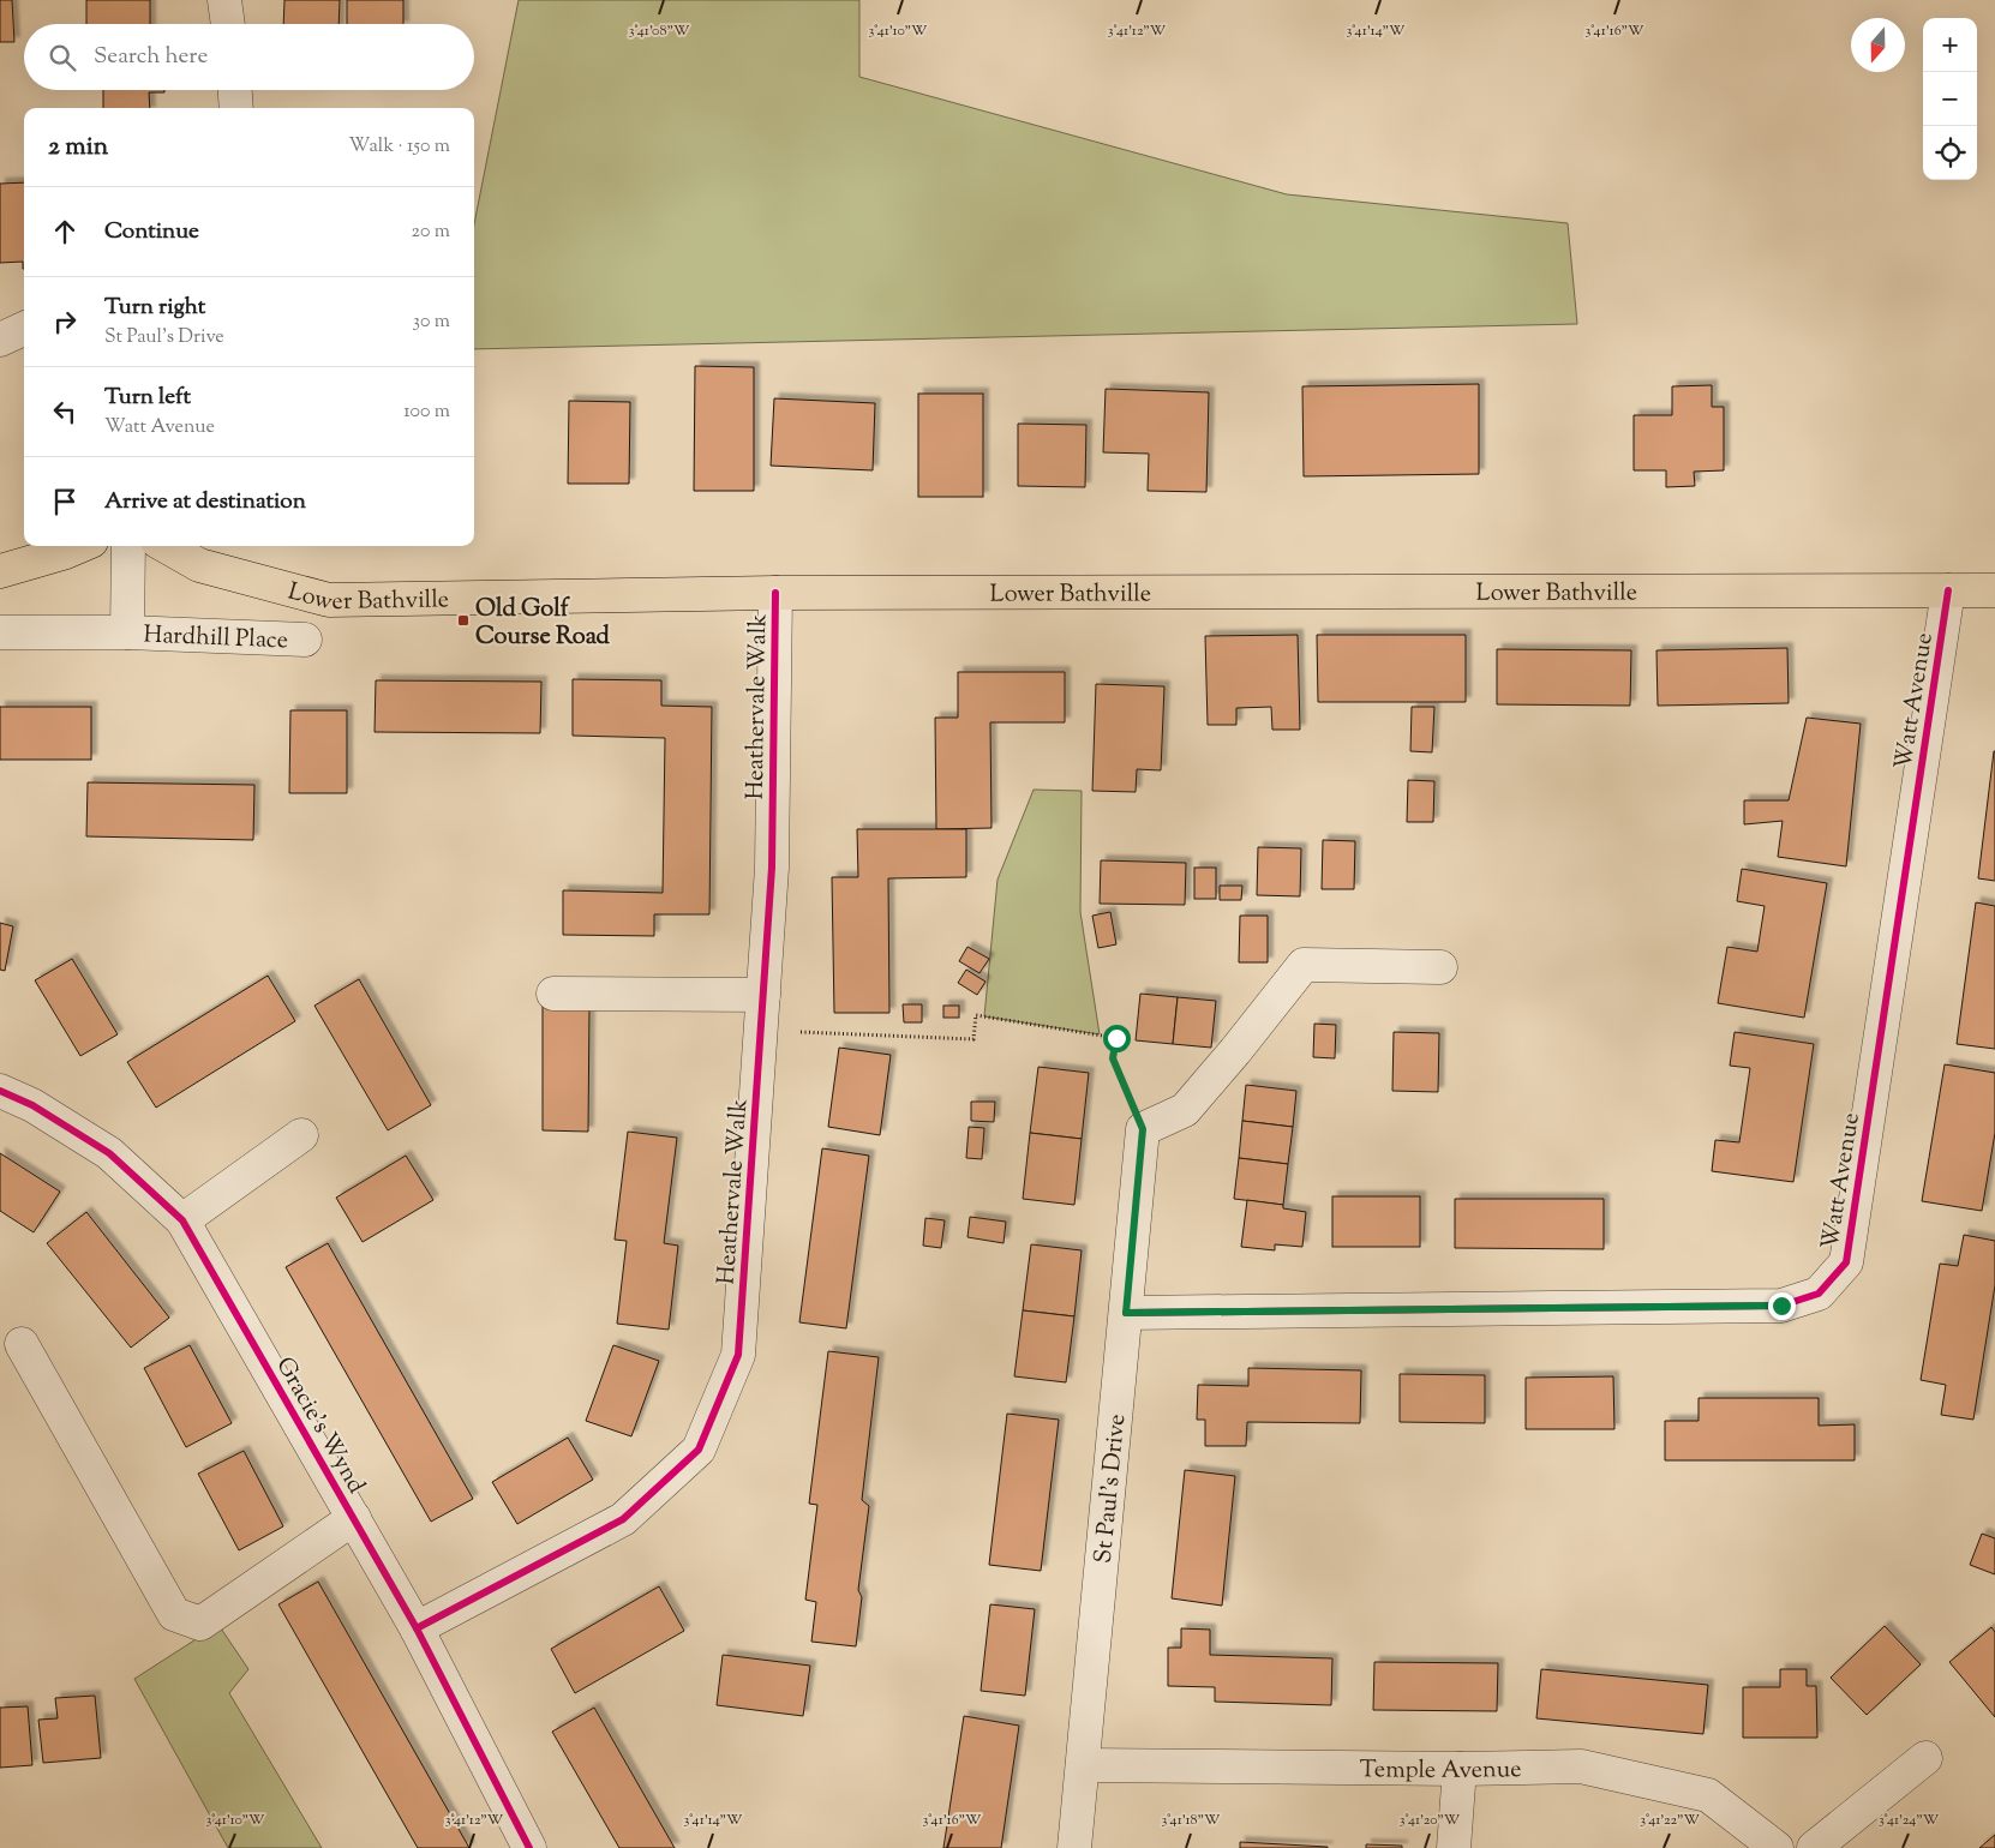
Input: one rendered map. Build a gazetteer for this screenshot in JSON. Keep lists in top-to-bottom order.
{
  "streets": {
    "main road": ["Lower Bathville"],
    "street": [
      "Hardhill Place",
      "Watt Avenue",
      "Heathervale Walk",
      "Gracie's Wynd",
      "St Paul's Drive",
      "Temple Avenue"
    ]
  },
  "crossings": [
    ["Lower Bathville", "Watt Avenue"],
    ["Lower Bathville", "Heathervale Walk"],
    ["Watt Avenue", "St Paul's Drive"],
    ["Heathervale Walk", "Gracie's Wynd"],
    ["St Paul's Drive", "Temple Avenue"]
  ],
  "places": {
    "transit": ["Old Golf Course Road"]
  },
  "north": "bottom",
  "page": {
    "map_buttons": ["+", "−"],
    "search": "Search here",
    "heading": ["2 min", "Walk · 150 m"],
    "list": [
      ["Continue", "20 m"],
      ["Turn right", "St Paul's Drive", "30 m"],
      ["Turn left", "Watt Avenue", "100 m"],
      "Arrive at destination"
    ]
  },
  "coordinates": [
    "3°41'08\"W",
    "3°41'10\"W",
    "3°41'12\"W",
    "3°41'14\"W",
    "3°41'16\"W",
    "3°41'18\"W",
    "3°41'20\"W",
    "3°41'22\"W",
    "3°41'24\"W"
  ]
}
